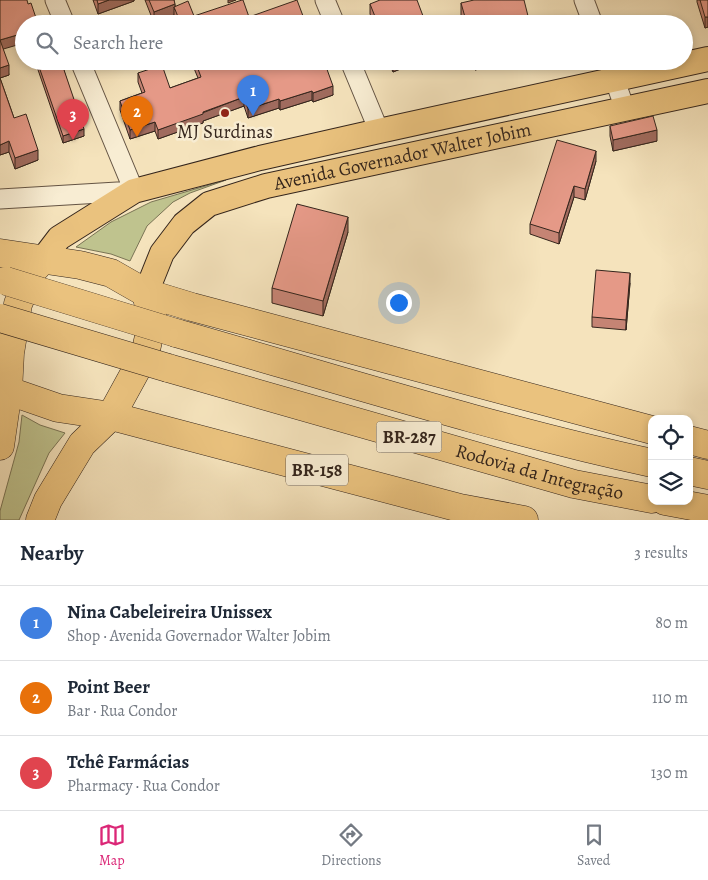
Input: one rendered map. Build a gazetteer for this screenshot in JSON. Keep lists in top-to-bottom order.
{
  "streets": {
    "highway": ["BR-287", "BR-158", "Rodovia da Integração"],
    "main road": ["Avenida Governador Walter Jobim"]
  },
  "crossings": [
    ["Avenida Governador Walter Jobim", "BR-158"]
  ],
  "places": ["MJ Surdinas"],
  "page": {
    "search": "Search here",
    "pins": ["1", "2", "3"],
    "heading": ["Nearby", "3 results"],
    "list": [
      {
        "mark": "1",
        "name": "Nina Cabeleireira Unissex",
        "note": "Shop · Avenida Governador Walter Jobim",
        "value": "80 m"
      },
      {
        "mark": "2",
        "name": "Point Beer",
        "note": "Bar · Rua Condor",
        "value": "110 m"
      },
      {
        "mark": "3",
        "name": "Tchê Farmácias",
        "note": "Pharmacy · Rua Condor",
        "value": "130 m"
      }
    ],
    "nav": ["Map", "Directions", "Saved"]
  }
}
